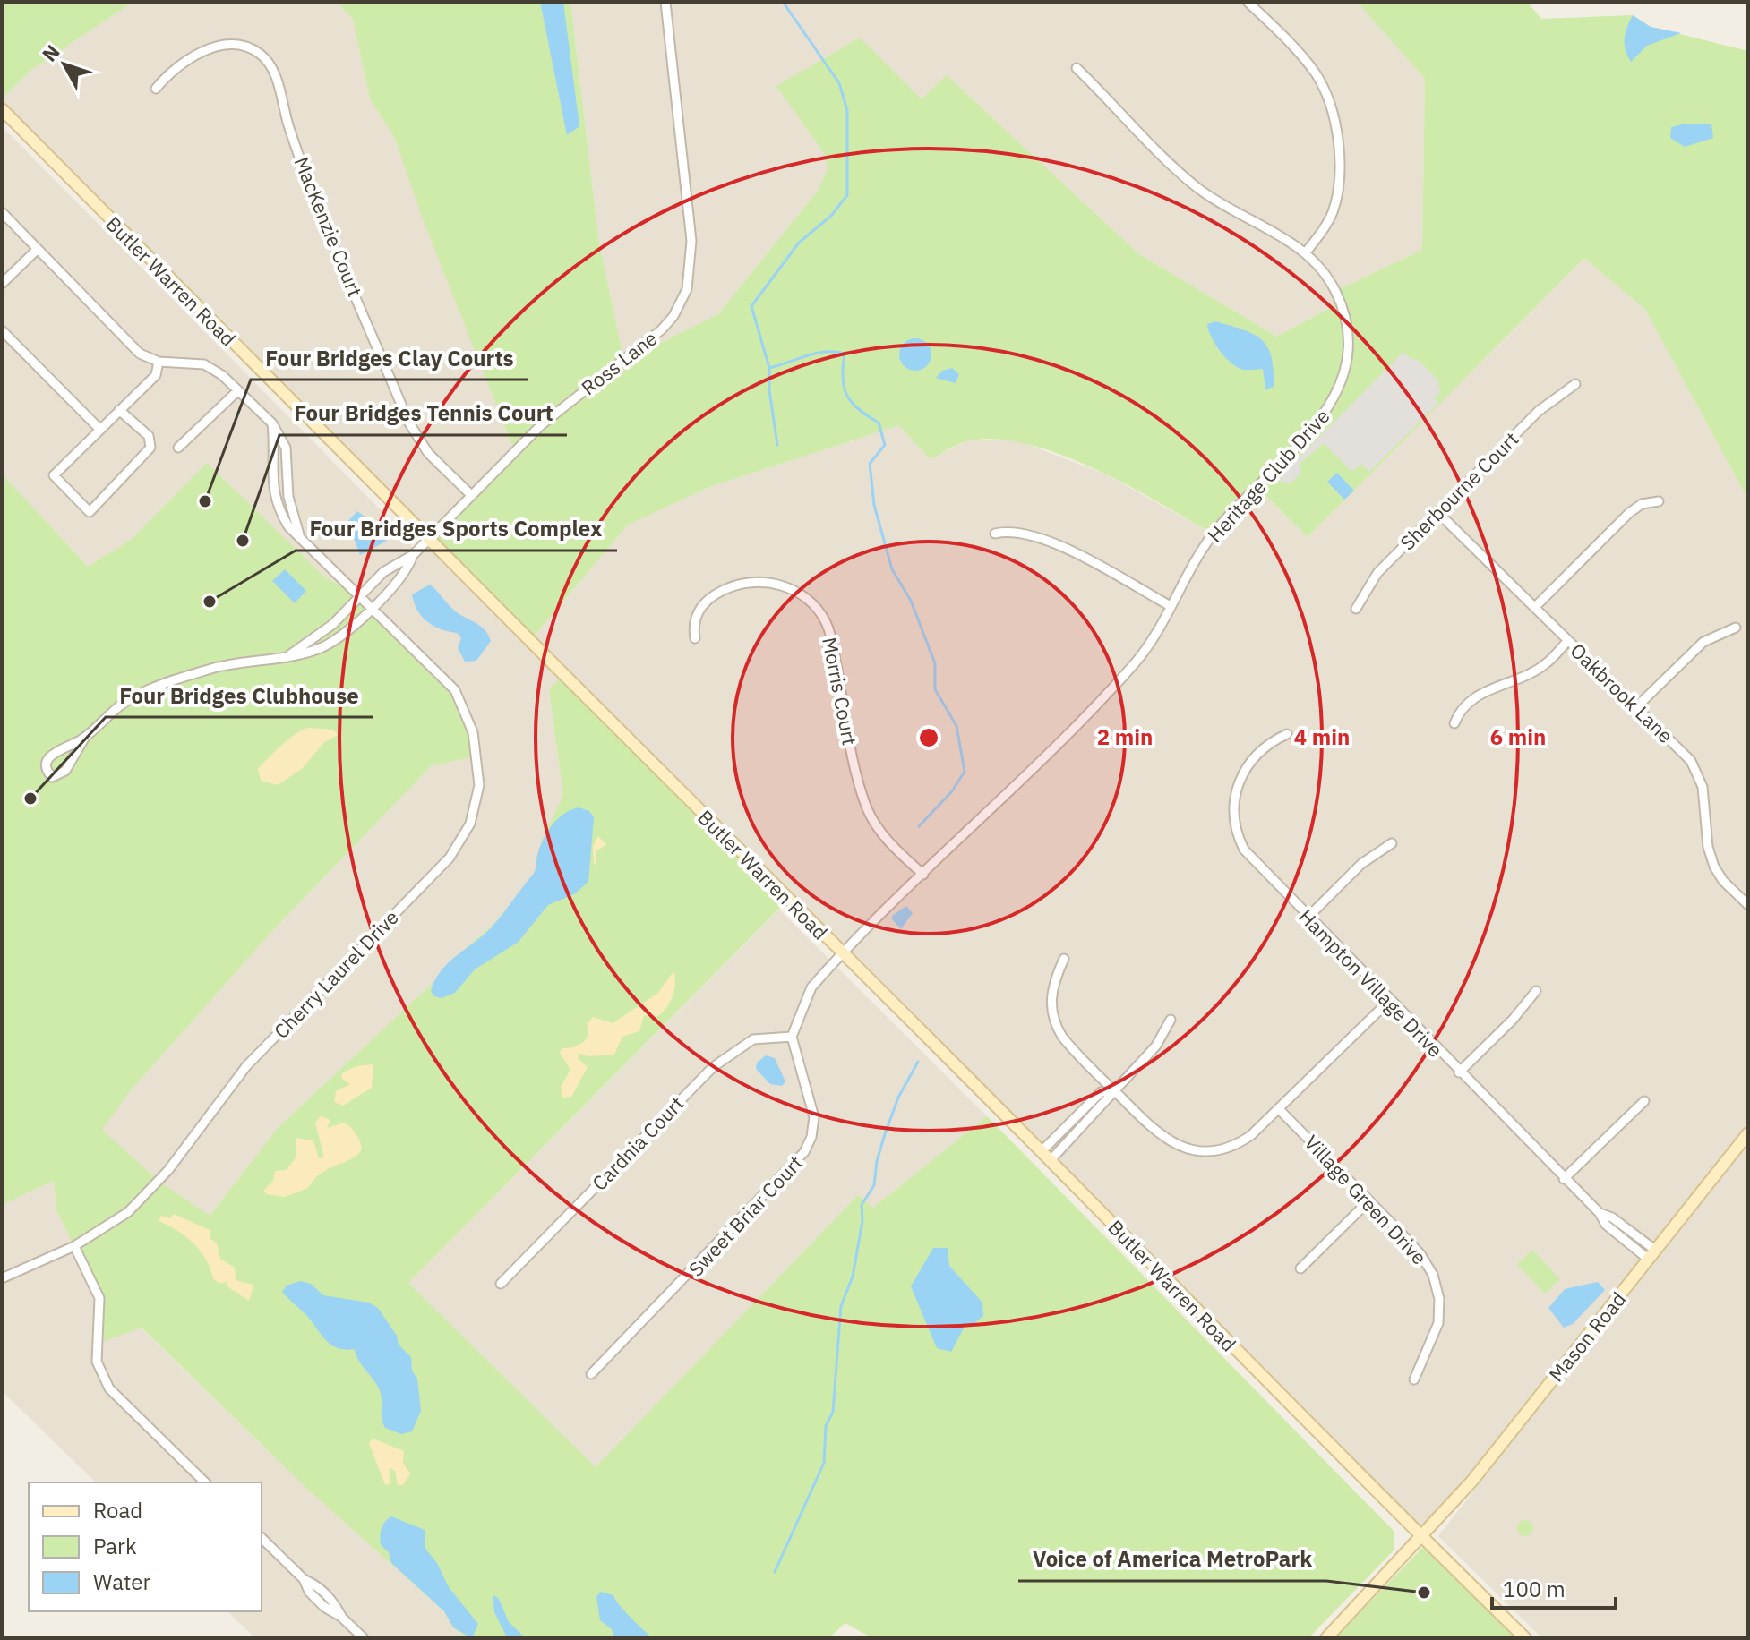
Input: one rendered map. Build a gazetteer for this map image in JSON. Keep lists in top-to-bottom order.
{
  "streets": {
    "main road": ["Butler Warren Road", "Mason Road"],
    "street": [
      "MacKenzie Court",
      "Ross Lane",
      "Heritage Club Drive",
      "Sherbourne Court",
      "Morris Court",
      "Oakbrook Lane",
      "Cherry Laurel Drive",
      "Hampton Village Drive",
      "Cardnia Court",
      "Village Green Drive",
      "Sweet Briar Court"
    ]
  },
  "crossings": [
    ["MacKenzie Court", "Ross Lane"],
    ["Butler Warren Road", "Ross Lane"],
    ["Butler Warren Road", "Heritage Club Drive"],
    ["Butler Warren Road", "Mason Road"],
    ["Heritage Club Drive", "Morris Court"],
    ["Sherbourne Court", "Oakbrook Lane"],
    ["Hampton Village Drive", "Mason Road"],
    ["Cardnia Court", "Sweet Briar Court"]
  ],
  "places": [
    "Four Bridges Clay Courts",
    "Four Bridges Tennis Court",
    "Four Bridges Sports Complex",
    "Four Bridges Clubhouse",
    "Voice of America MetroPark"
  ],
  "legend": ["Road", "Park", "Water"],
  "scale_bar": "100 m",
  "north": "top left",
  "rings": ["2 min", "4 min", "6 min"]
}
